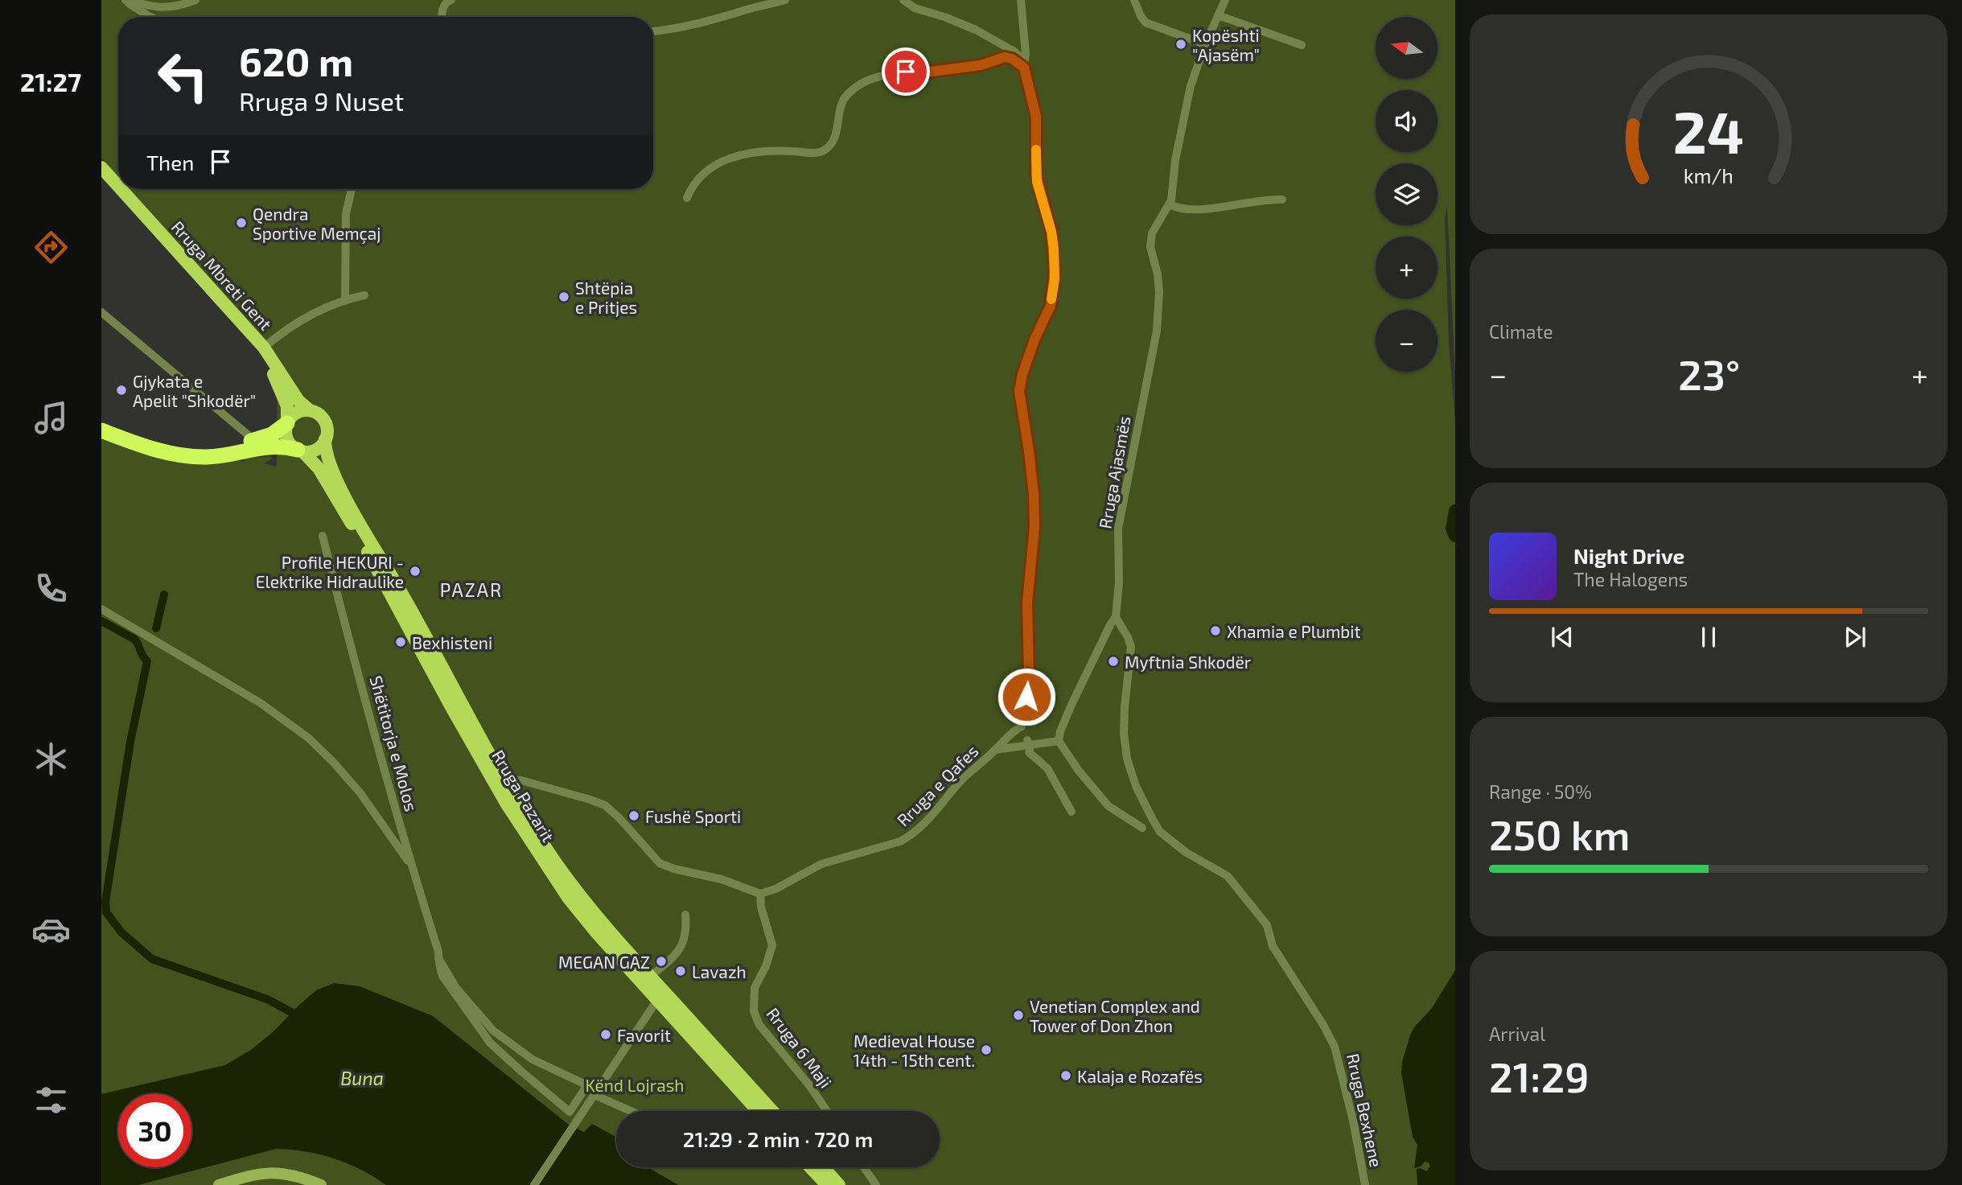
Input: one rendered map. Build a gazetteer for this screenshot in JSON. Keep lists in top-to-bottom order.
{
  "streets": {
    "main road": ["Rruga Mbreti Gent", "Rruga Pazarit"],
    "street": [
      "Rruga Ajasmës",
      "Shëtitorja e Molos",
      "Rruga e Qafes",
      "Rruga 6 Maji",
      "Rruga Bexhene"
    ]
  },
  "crossings": [
    ["Rruga Mbreti Gent", "Rruga Pazarit"],
    ["Rruga Ajasmës", "Rruga e Qafes"],
    ["Rruga Ajasmës", "Rruga Bexhene"],
    ["Rruga e Qafes", "Rruga 6 Maji"]
  ],
  "districts": ["PAZAR"],
  "water": ["Buna"],
  "parks": ["Kënd Lojrash"],
  "places": [
    "Kopështi \"Ajasëm\"",
    "Qendra Sportive Memçaj",
    "Shtëpia e Pritjes",
    "Gjykata e Apelit \"Shkodër\"",
    "Profile HEKURI - Elektrike Hidraulike",
    "Xhamia e Plumbit",
    "Bexhisteni",
    "Myftnia Shkodër",
    "Fushë Sporti",
    "MEGAN GAZ",
    "Lavazh",
    "Venetian Complex and Tower of Don Zhon",
    "Favorit",
    "Medieval House 14th - 15th cent.",
    "Kalaja e Rozafës"
  ],
  "north": "left",
  "page": {
    "tabs": "21:27",
    "map_buttons": ["+", "−"],
    "turn": ["620 m", "Rruga 9 Nuset"],
    "then": "Then",
    "tile": [
      "Climate",
      ["Range · 50%", "250 km"],
      ["Arrival", "21:29"]
    ],
    "heat": ["−", "23°", "+"],
    "song": ["Night Drive", "The Halogens"],
    "limit": "30",
    "trip": "21:29 · 2 min · 720 m",
    "gauge": ["24", "km/h"]
  }
}
